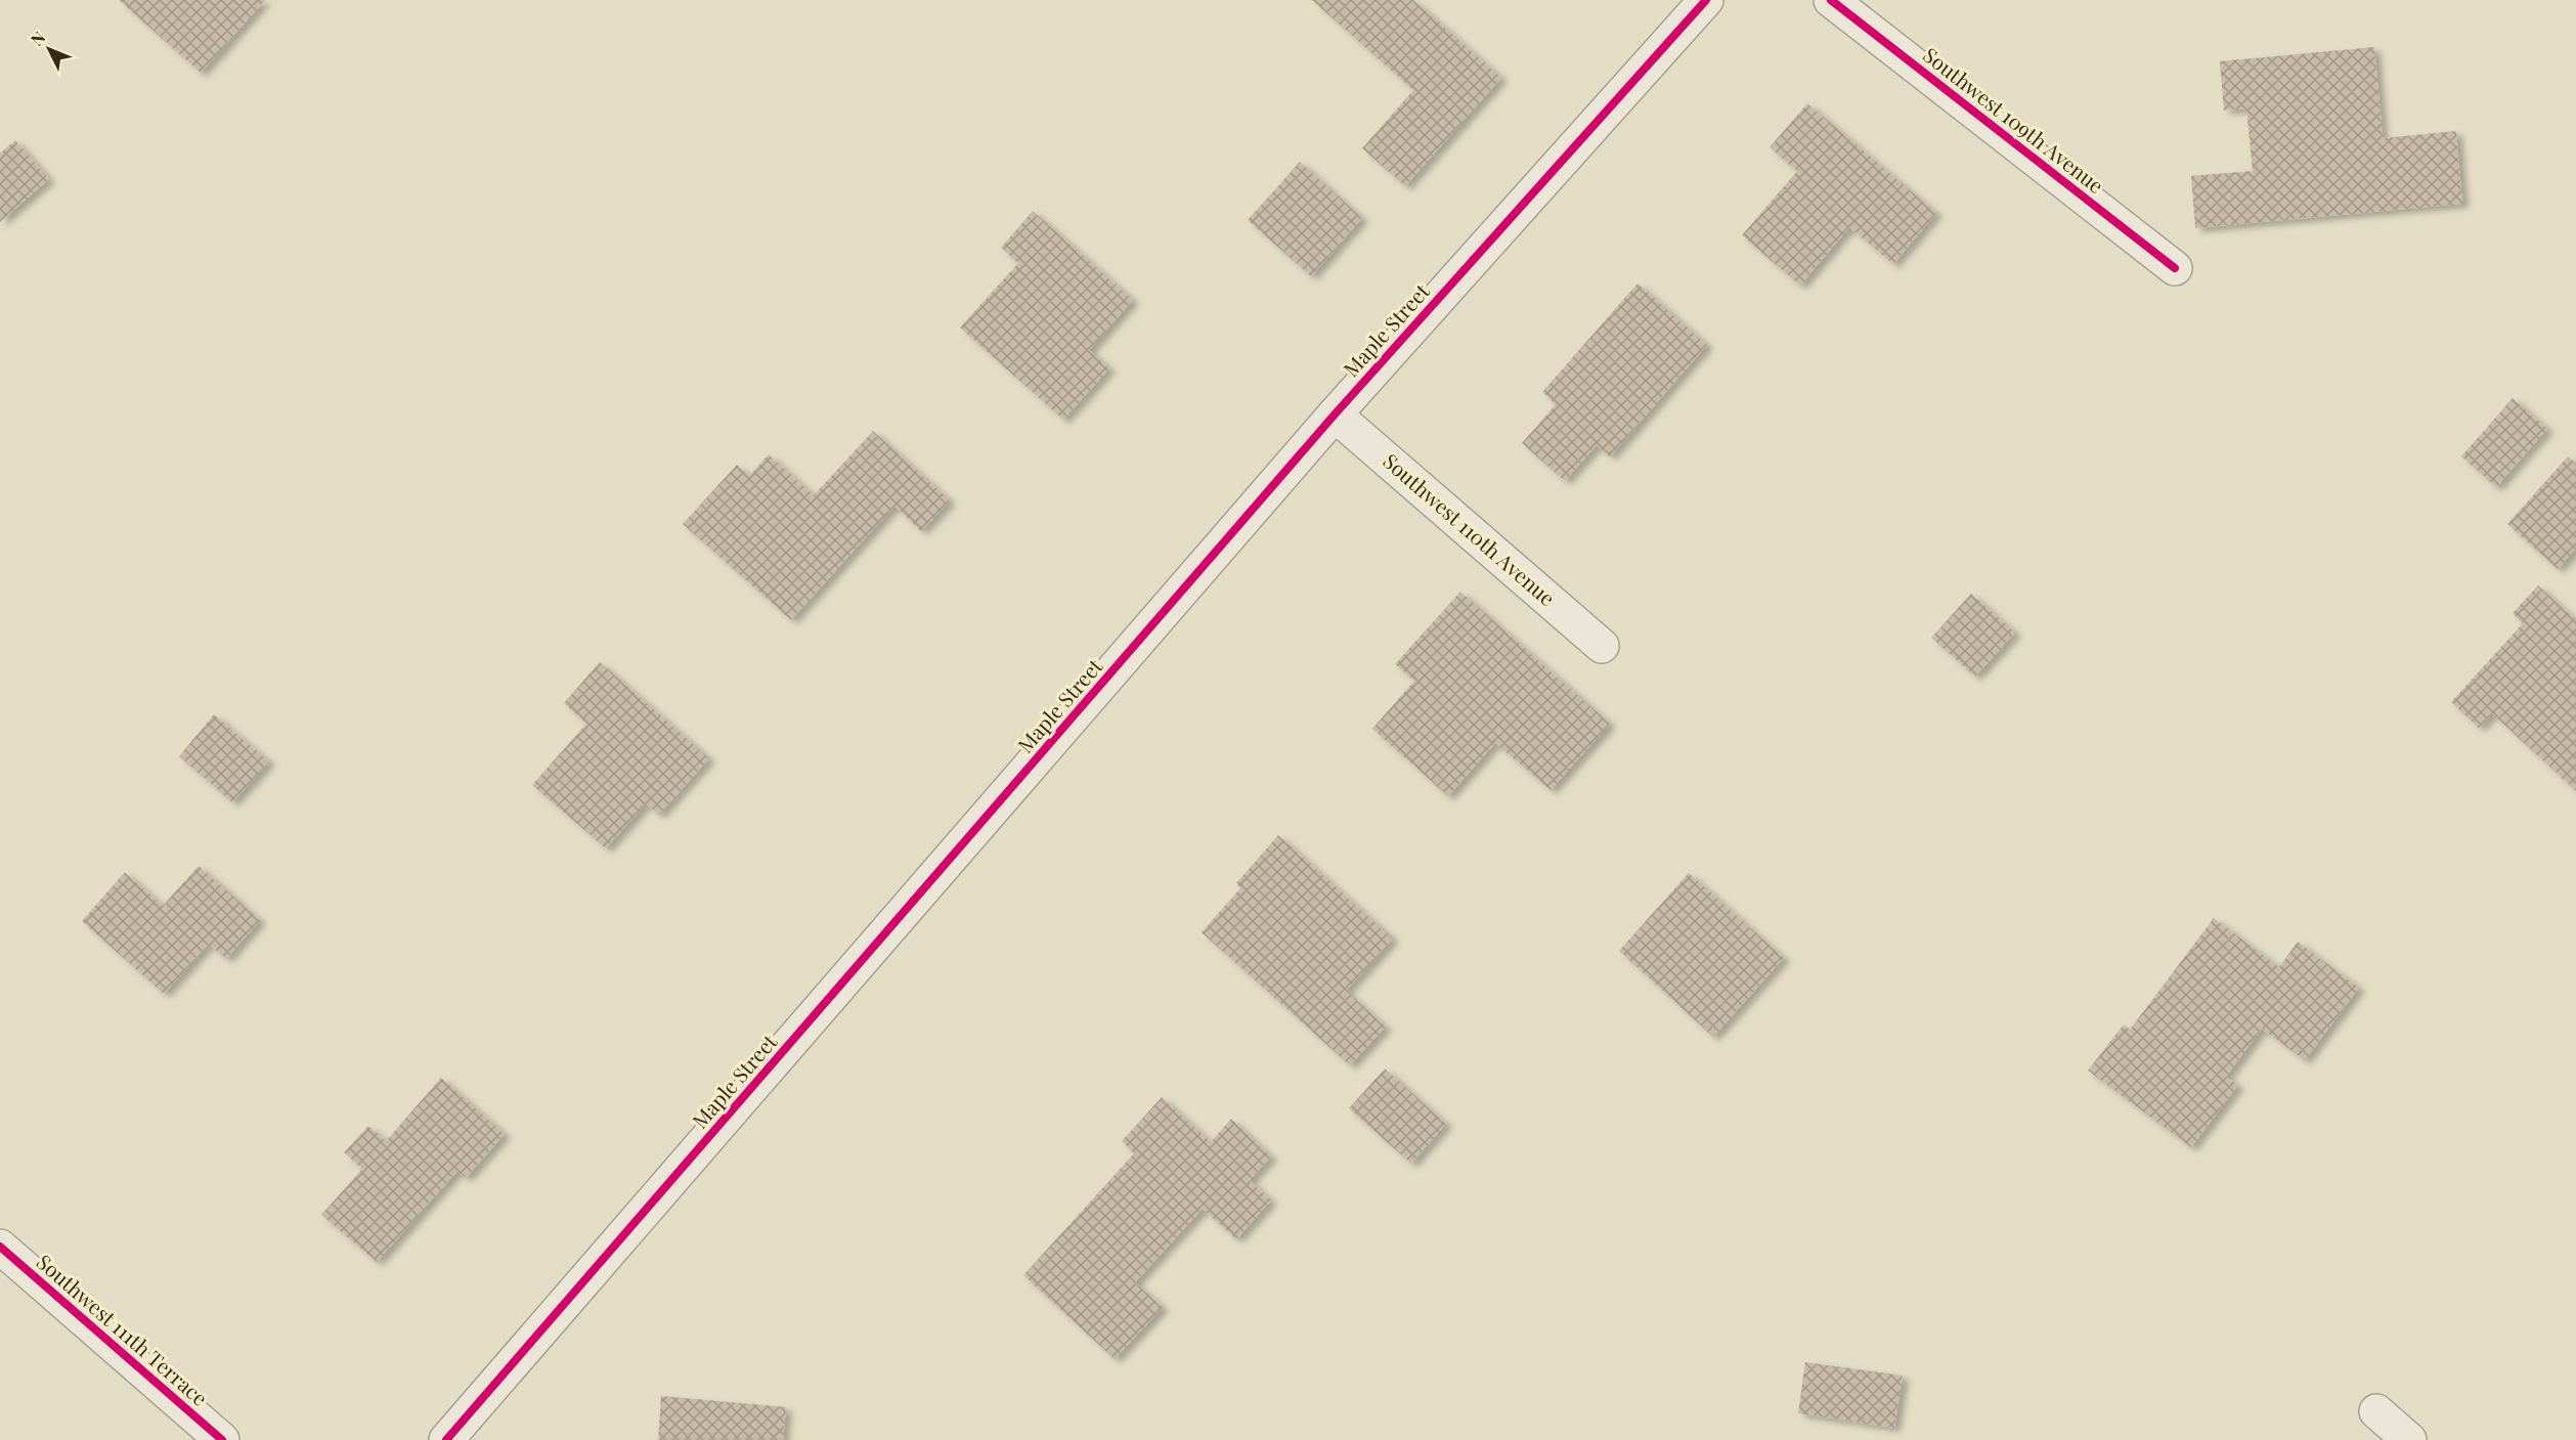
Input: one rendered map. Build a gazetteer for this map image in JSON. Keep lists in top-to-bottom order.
{
  "streets": {
    "street": [
      "Southwest 109th Avenue",
      "Maple Street",
      "Southwest 110th Avenue",
      "Southwest 111th Terrace"
    ]
  },
  "crossings": [
    ["Maple Street", "Southwest 110th Avenue"]
  ],
  "north": "top left"
}
